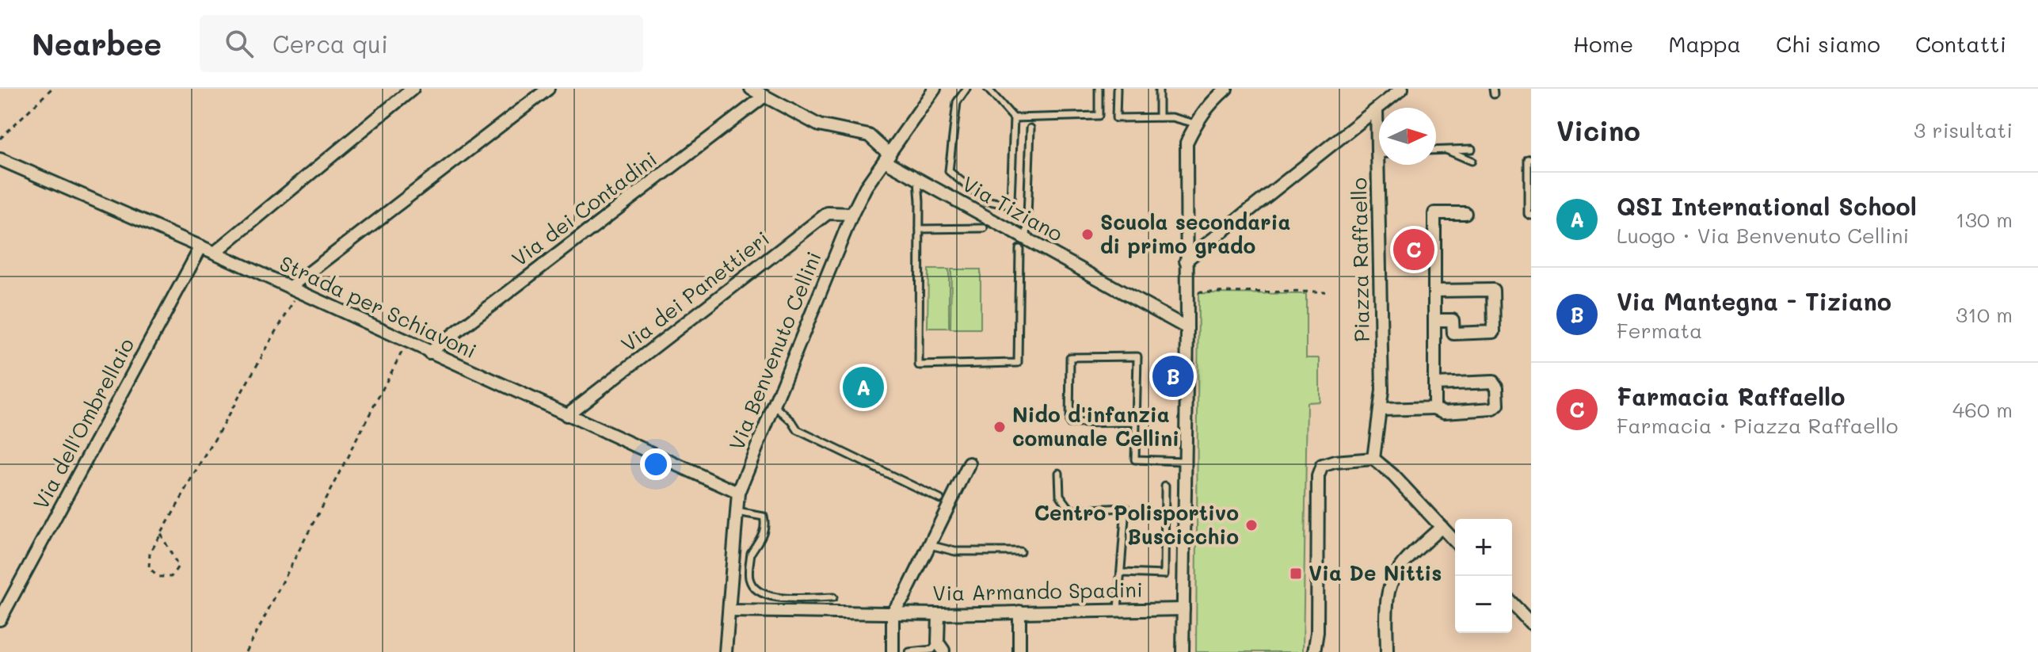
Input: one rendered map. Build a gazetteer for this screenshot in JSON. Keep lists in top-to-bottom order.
{
  "streets": {
    "street": [
      "Via dei Contadini",
      "Via Tiziano",
      "Piazza Raffaello",
      "Via dei Panettieri",
      "Strada per Schiavoni",
      "Via Benvenuto Cellini",
      "Via dell'Ombrellaio",
      "Via Armando Spadini"
    ]
  },
  "crossings": [
    ["Via dei Contadini", "Via Tiziano"],
    ["Via dei Contadini", "Strada per Schiavoni"],
    ["Via Tiziano", "Via Benvenuto Cellini"],
    ["Via dei Panettieri", "Strada per Schiavoni"],
    ["Via dei Panettieri", "Via Benvenuto Cellini"],
    ["Strada per Schiavoni", "Via Benvenuto Cellini"],
    ["Strada per Schiavoni", "Via dell'Ombrellaio"],
    ["Via Benvenuto Cellini", "Via Armando Spadini"]
  ],
  "places": {
    "other": ["Scuola secondaria di primo grado", "Nido d'infanzia comunale Cellini", "Centro Polisportivo Buscicchio"],
    "transit": ["Via De Nittis"]
  },
  "north": "right",
  "page": {
    "header": "Nearbee",
    "search": "Cerca qui",
    "nav": [
      "Home",
      "Mappa",
      "Chi siamo",
      "Contatti"
    ],
    "heading": ["Vicino", "3 risultati"],
    "list": [
      {
        "mark": "A",
        "name": "QSI International School",
        "note": "Luogo · Via Benvenuto Cellini",
        "value": "130 m"
      },
      {
        "mark": "B",
        "name": "Via Mantegna - Tiziano",
        "note": "Fermata",
        "value": "310 m"
      },
      {
        "mark": "C",
        "name": "Farmacia Raffaello",
        "note": "Farmacia · Piazza Raffaello",
        "value": "460 m"
      }
    ],
    "pins": ["C", "B", "A"],
    "map_buttons": ["+", "−"]
  }
}
